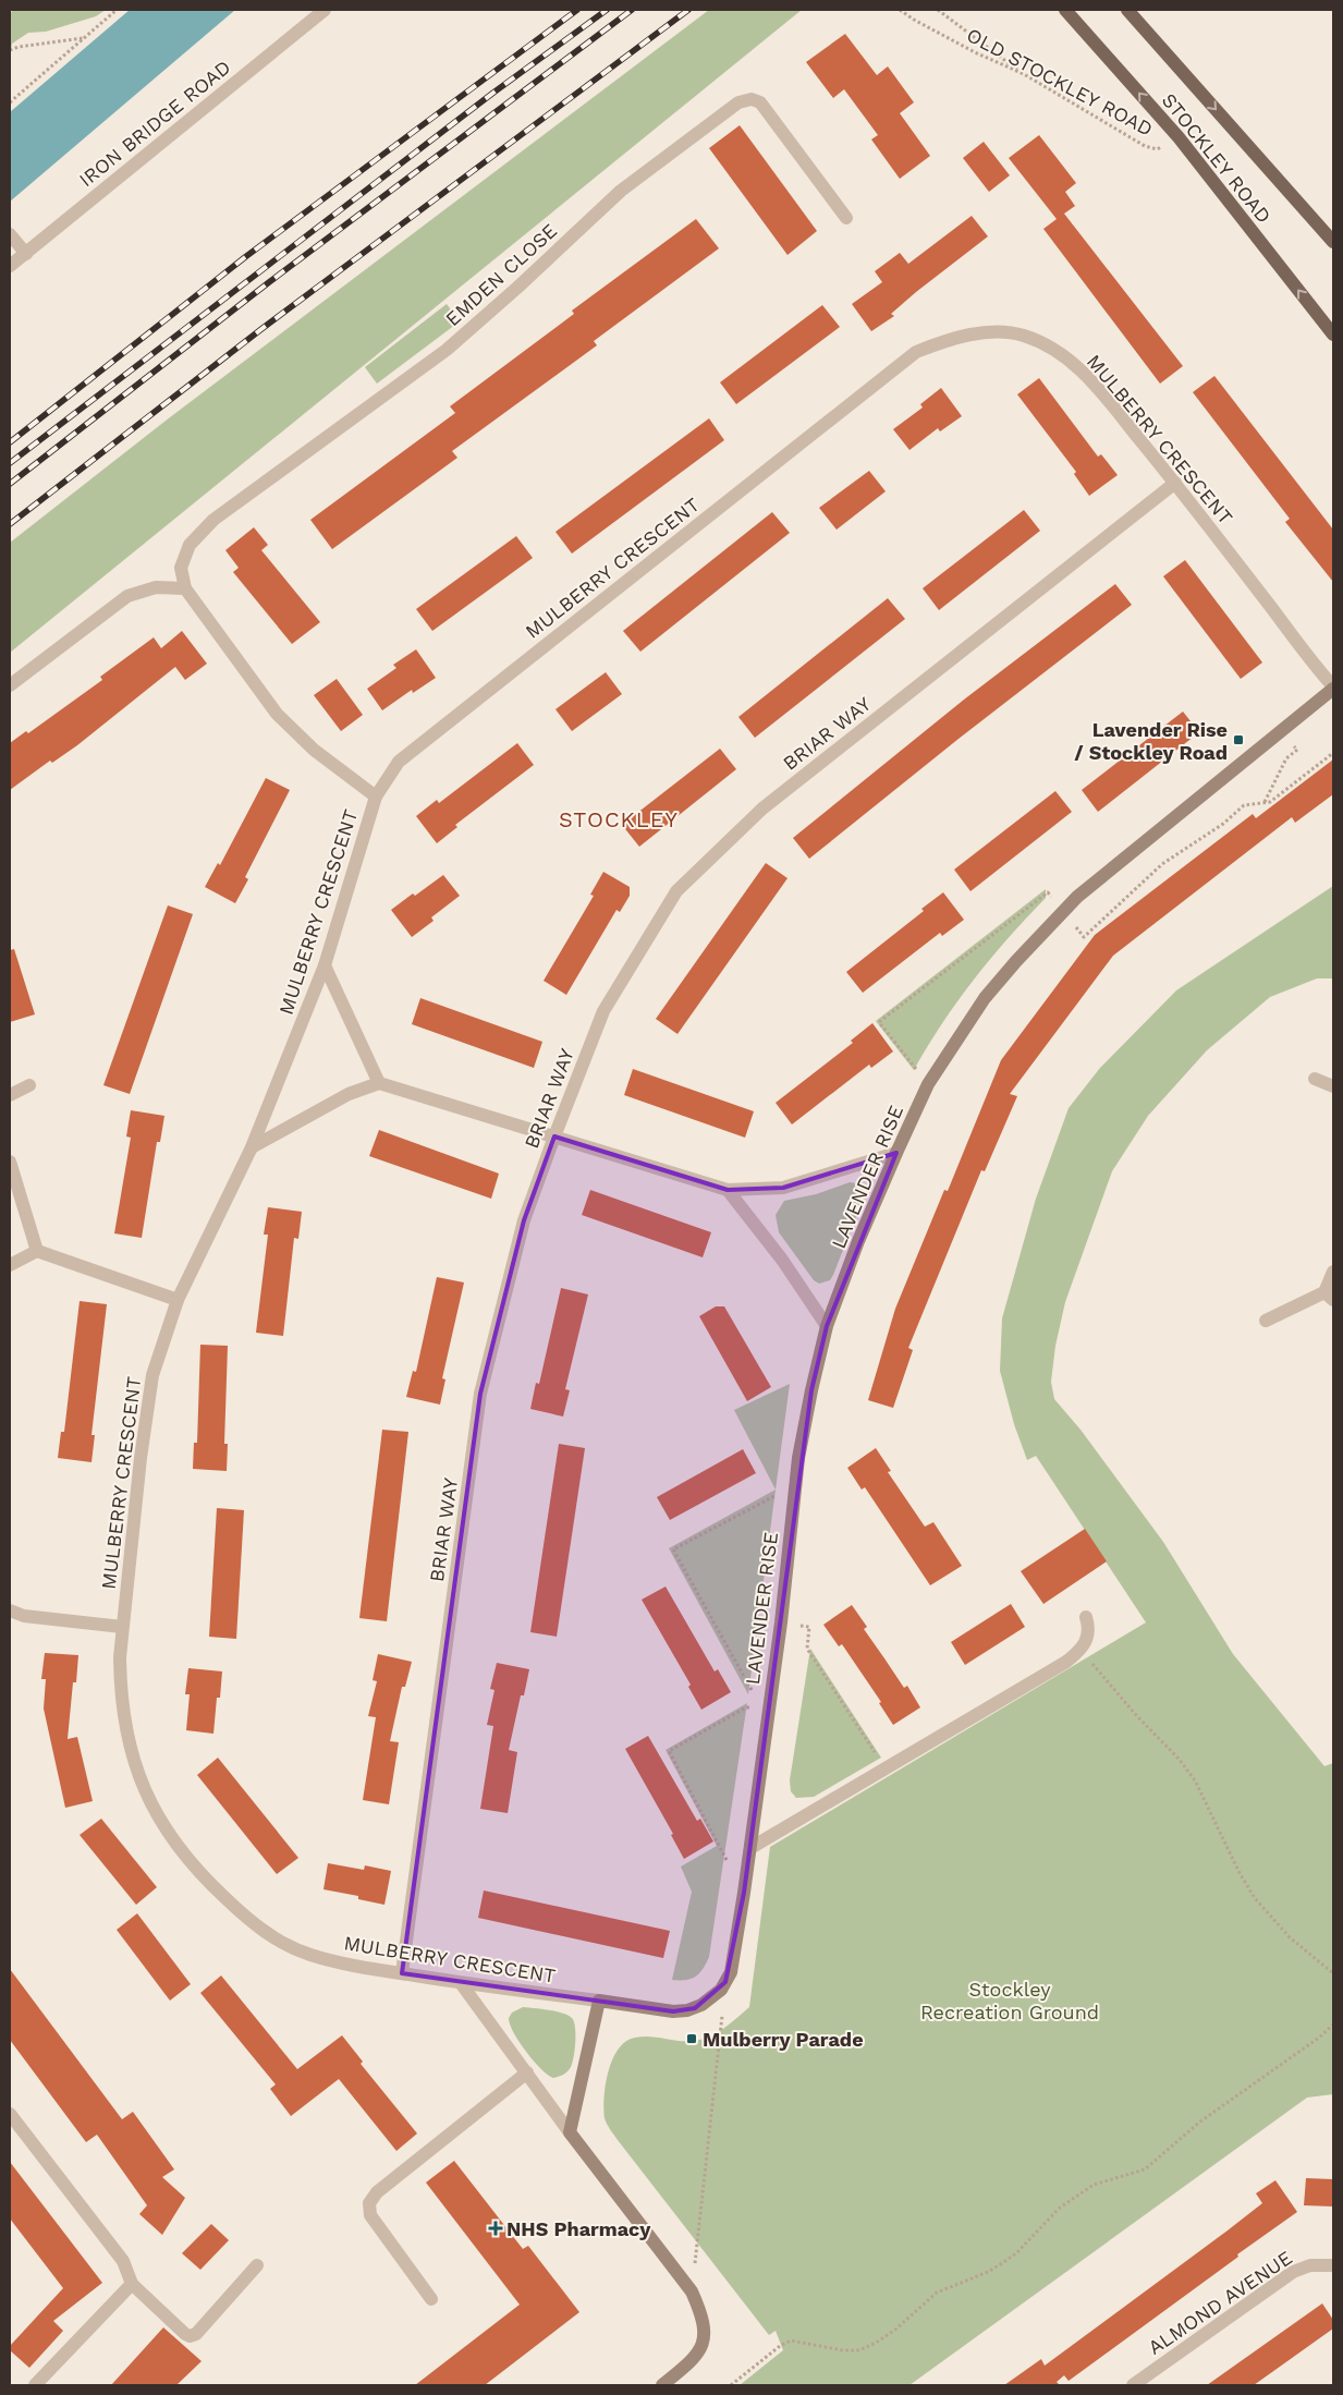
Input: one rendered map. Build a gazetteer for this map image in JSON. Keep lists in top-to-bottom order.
{
  "streets": {
    "main road": ["STOCKLEY ROAD"],
    "street": [
      "IRON BRIDGE ROAD",
      "EMDEN CLOSE",
      "MULBERRY CRESCENT",
      "BRIAR WAY",
      "LAVENDER RISE",
      "ALMOND AVENUE"
    ],
    "path": ["OLD STOCKLEY ROAD"]
  },
  "crossings": [
    ["OLD STOCKLEY ROAD", "STOCKLEY ROAD"],
    ["MULBERRY CRESCENT", "BRIAR WAY"],
    ["MULBERRY CRESCENT", "LAVENDER RISE"]
  ],
  "districts": ["STOCKLEY"],
  "parks": ["Stockley Recreation Ground"],
  "places": {
    "transit": ["Lavender Rise / Stockley Road", "Mulberry Parade"],
    "health": ["NHS Pharmacy"]
  }
}
